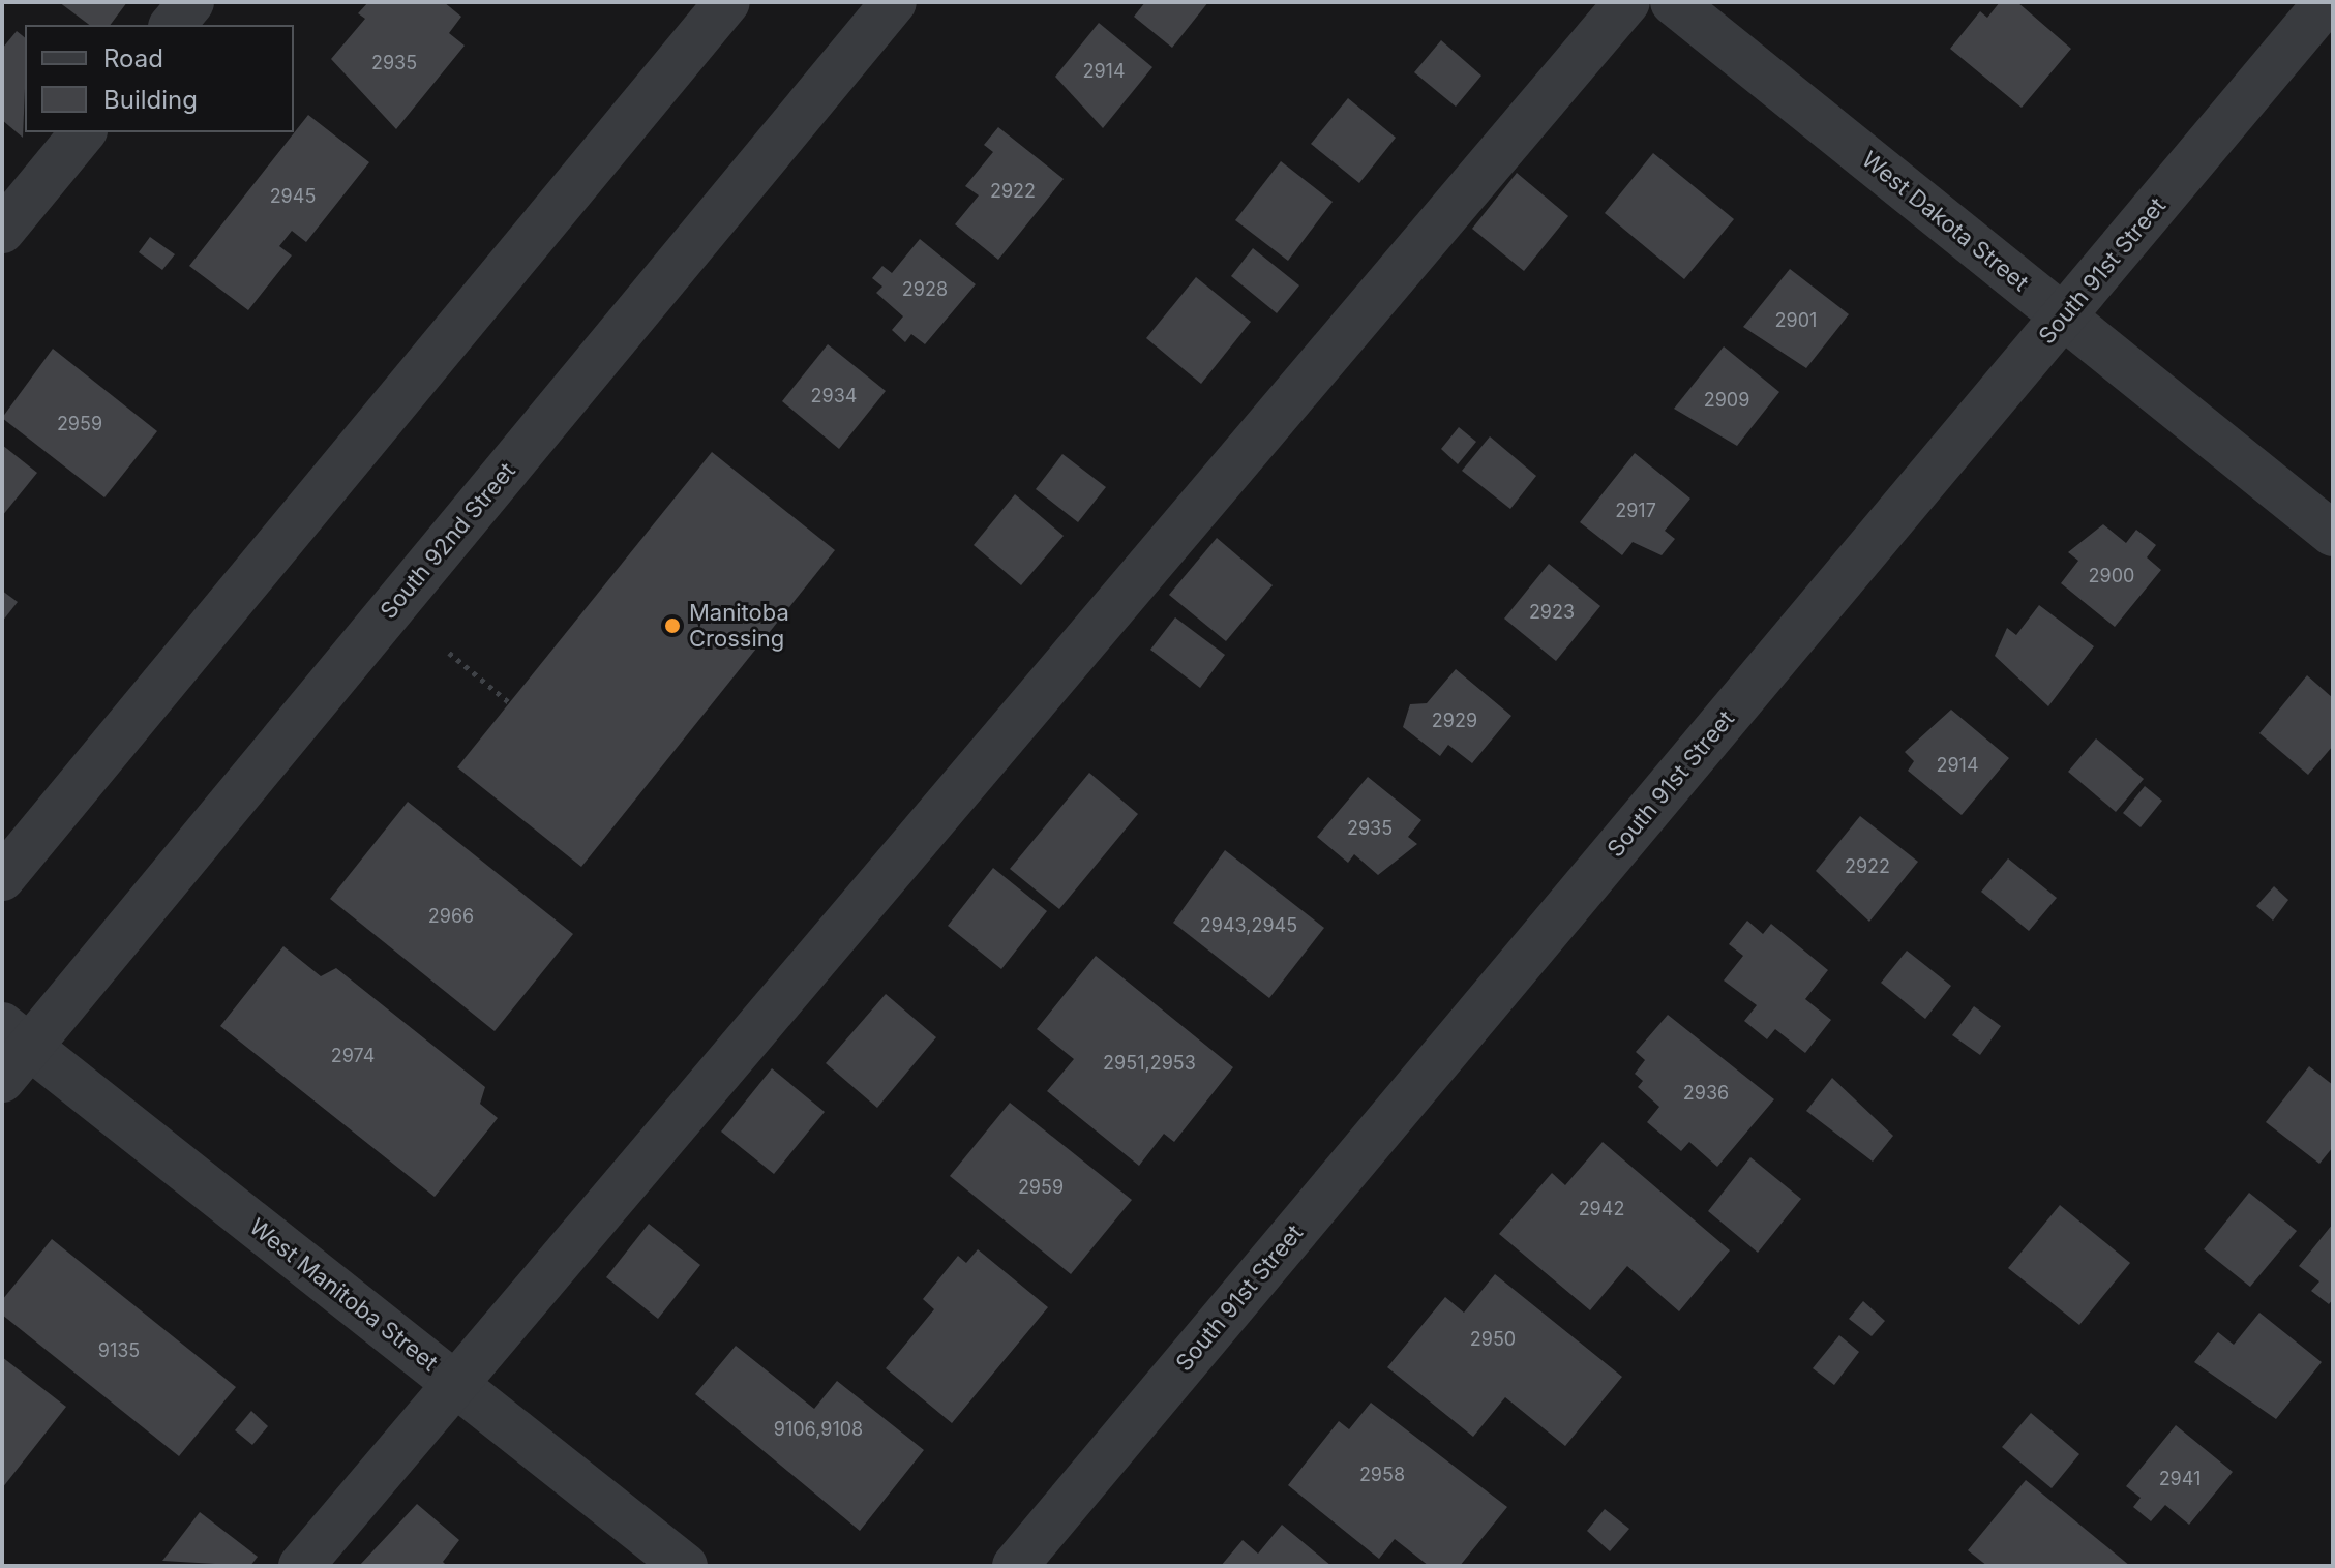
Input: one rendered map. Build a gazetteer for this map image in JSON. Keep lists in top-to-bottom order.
{
  "streets": {
    "street": [
      "West Dakota Street",
      "South 91st Street",
      "South 92nd Street",
      "West Manitoba Street"
    ]
  },
  "crossings": [
    ["West Dakota Street", "South 91st Street"],
    ["South 92nd Street", "West Manitoba Street"]
  ],
  "places": ["Manitoba Crossing"],
  "house_numbers": [
    "2935",
    "2914",
    "2922",
    "2945",
    "2928",
    "2901",
    "2934",
    "2909",
    "2959",
    "2917",
    "2900",
    "2923",
    "2929",
    "2914",
    "2935",
    "2922",
    "2966",
    "2943,2945",
    "2974",
    "2951,2953",
    "2936",
    "2959",
    "2942",
    "2950",
    "9135",
    "9106,9108",
    "2958",
    "2941"
  ],
  "legend": ["Road", "Building"]
}
